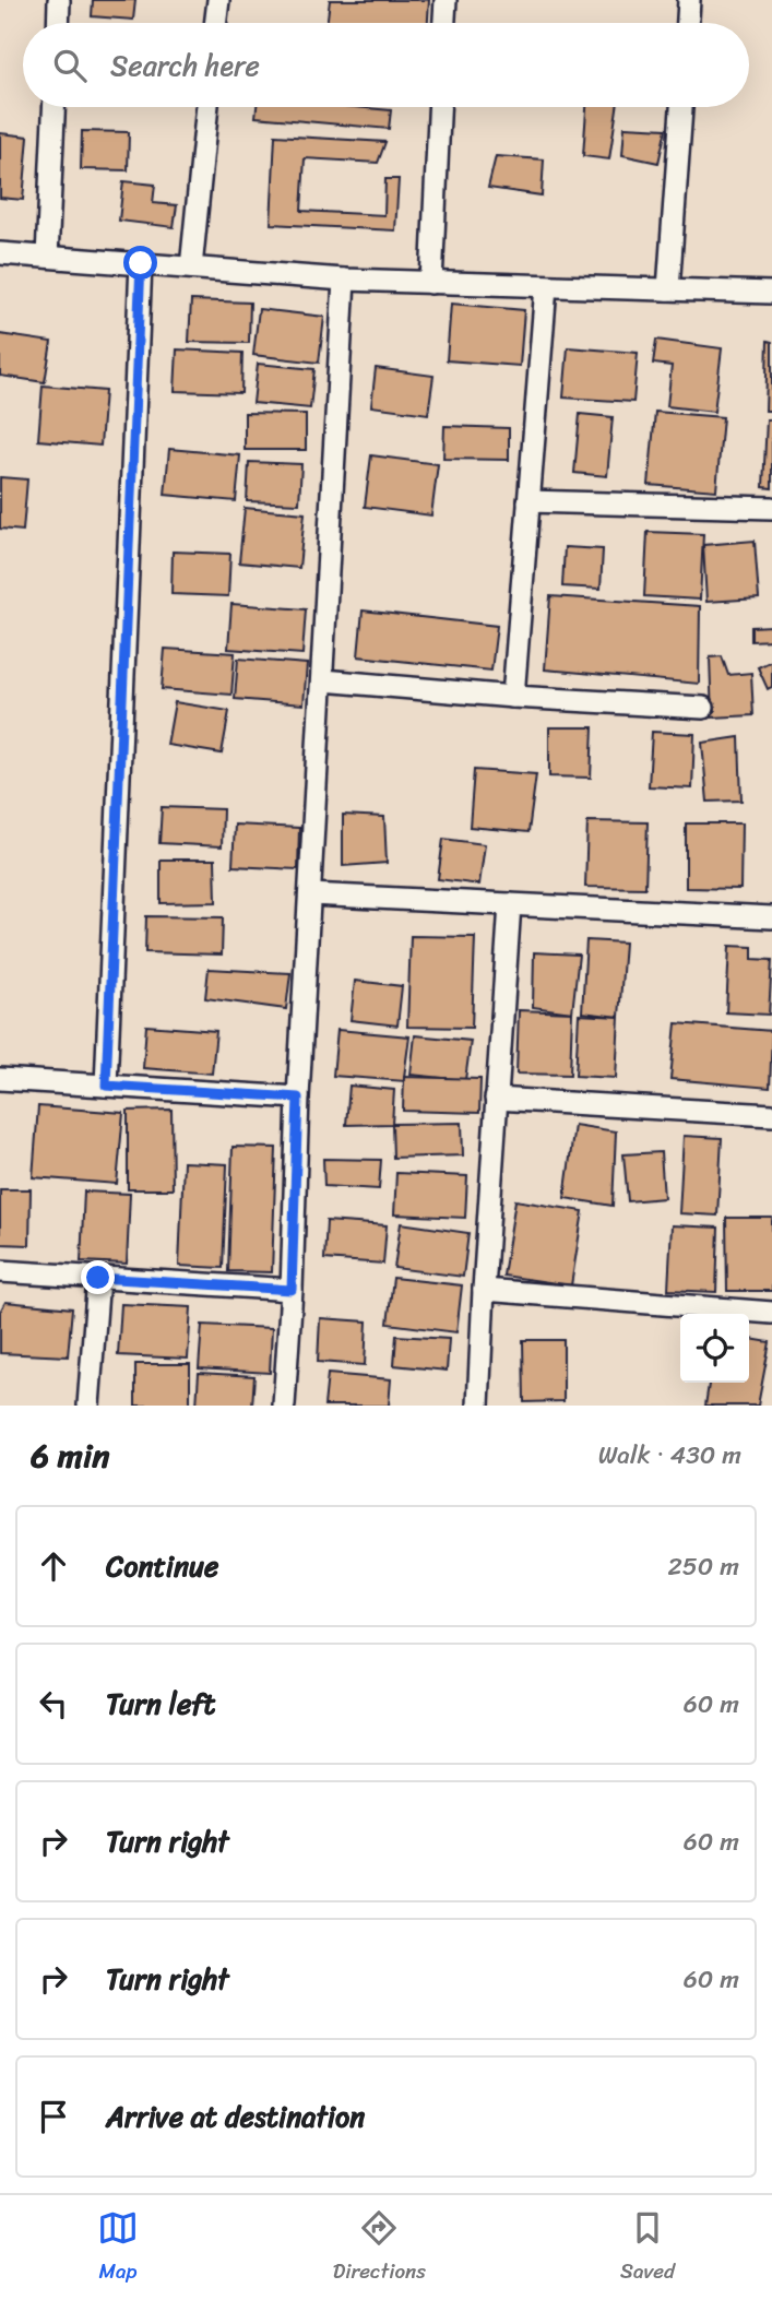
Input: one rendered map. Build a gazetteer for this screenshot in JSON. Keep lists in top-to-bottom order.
{
  "page": {
    "search": "Search here",
    "heading": ["6 min", "Walk · 430 m"],
    "list": [
      ["Continue", "250 m"],
      ["Turn left", "60 m"],
      ["Turn right", "60 m"],
      ["Turn right", "60 m"],
      "Arrive at destination"
    ],
    "nav": ["Map", "Directions", "Saved"]
  }
}
